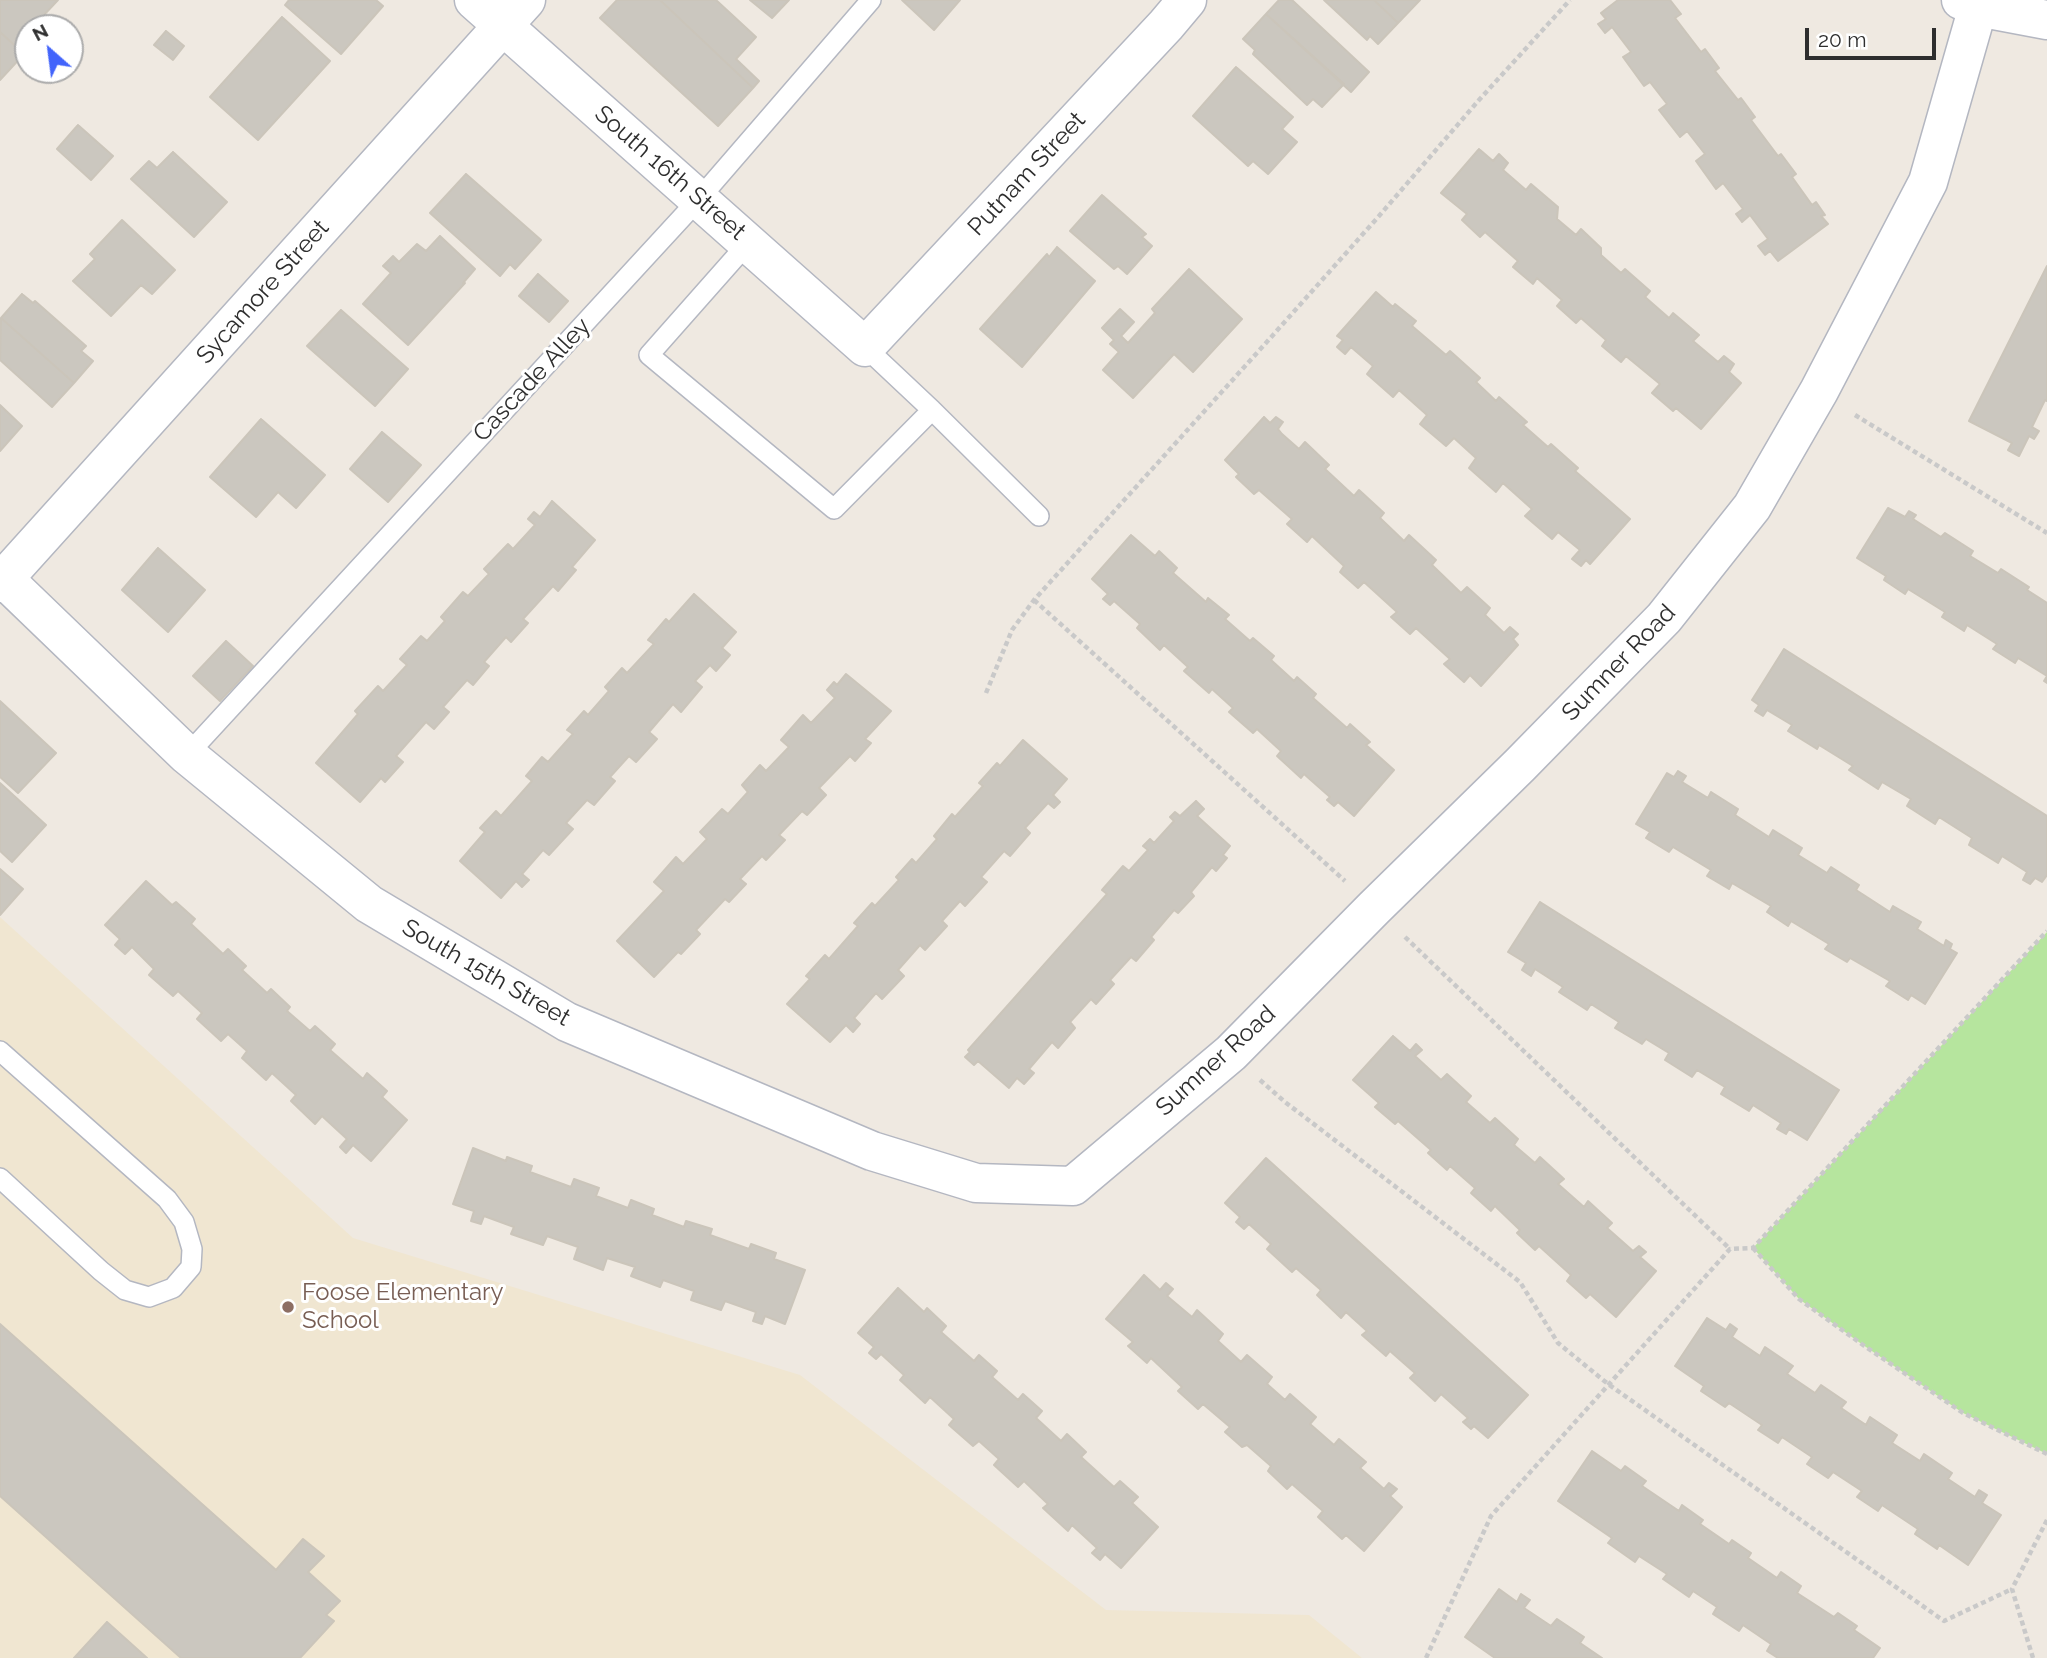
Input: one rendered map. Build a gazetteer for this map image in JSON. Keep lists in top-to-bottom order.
{
  "streets": {
    "street": [
      "South 16th Street",
      "Putnam Street",
      "Sycamore Street",
      "Sumner Road",
      "South 15th Street"
    ],
    "lane": ["Cascade Alley"]
  },
  "crossings": [
    ["South 16th Street", "Putnam Street"],
    ["South 16th Street", "Sycamore Street"],
    ["South 16th Street", "Cascade Alley"],
    ["Sycamore Street", "South 15th Street"],
    ["Cascade Alley", "South 15th Street"],
    ["Sumner Road", "South 15th Street"]
  ],
  "places": ["Foose Elementary School"],
  "scale_bar": "20 m",
  "north": "top left"
}
